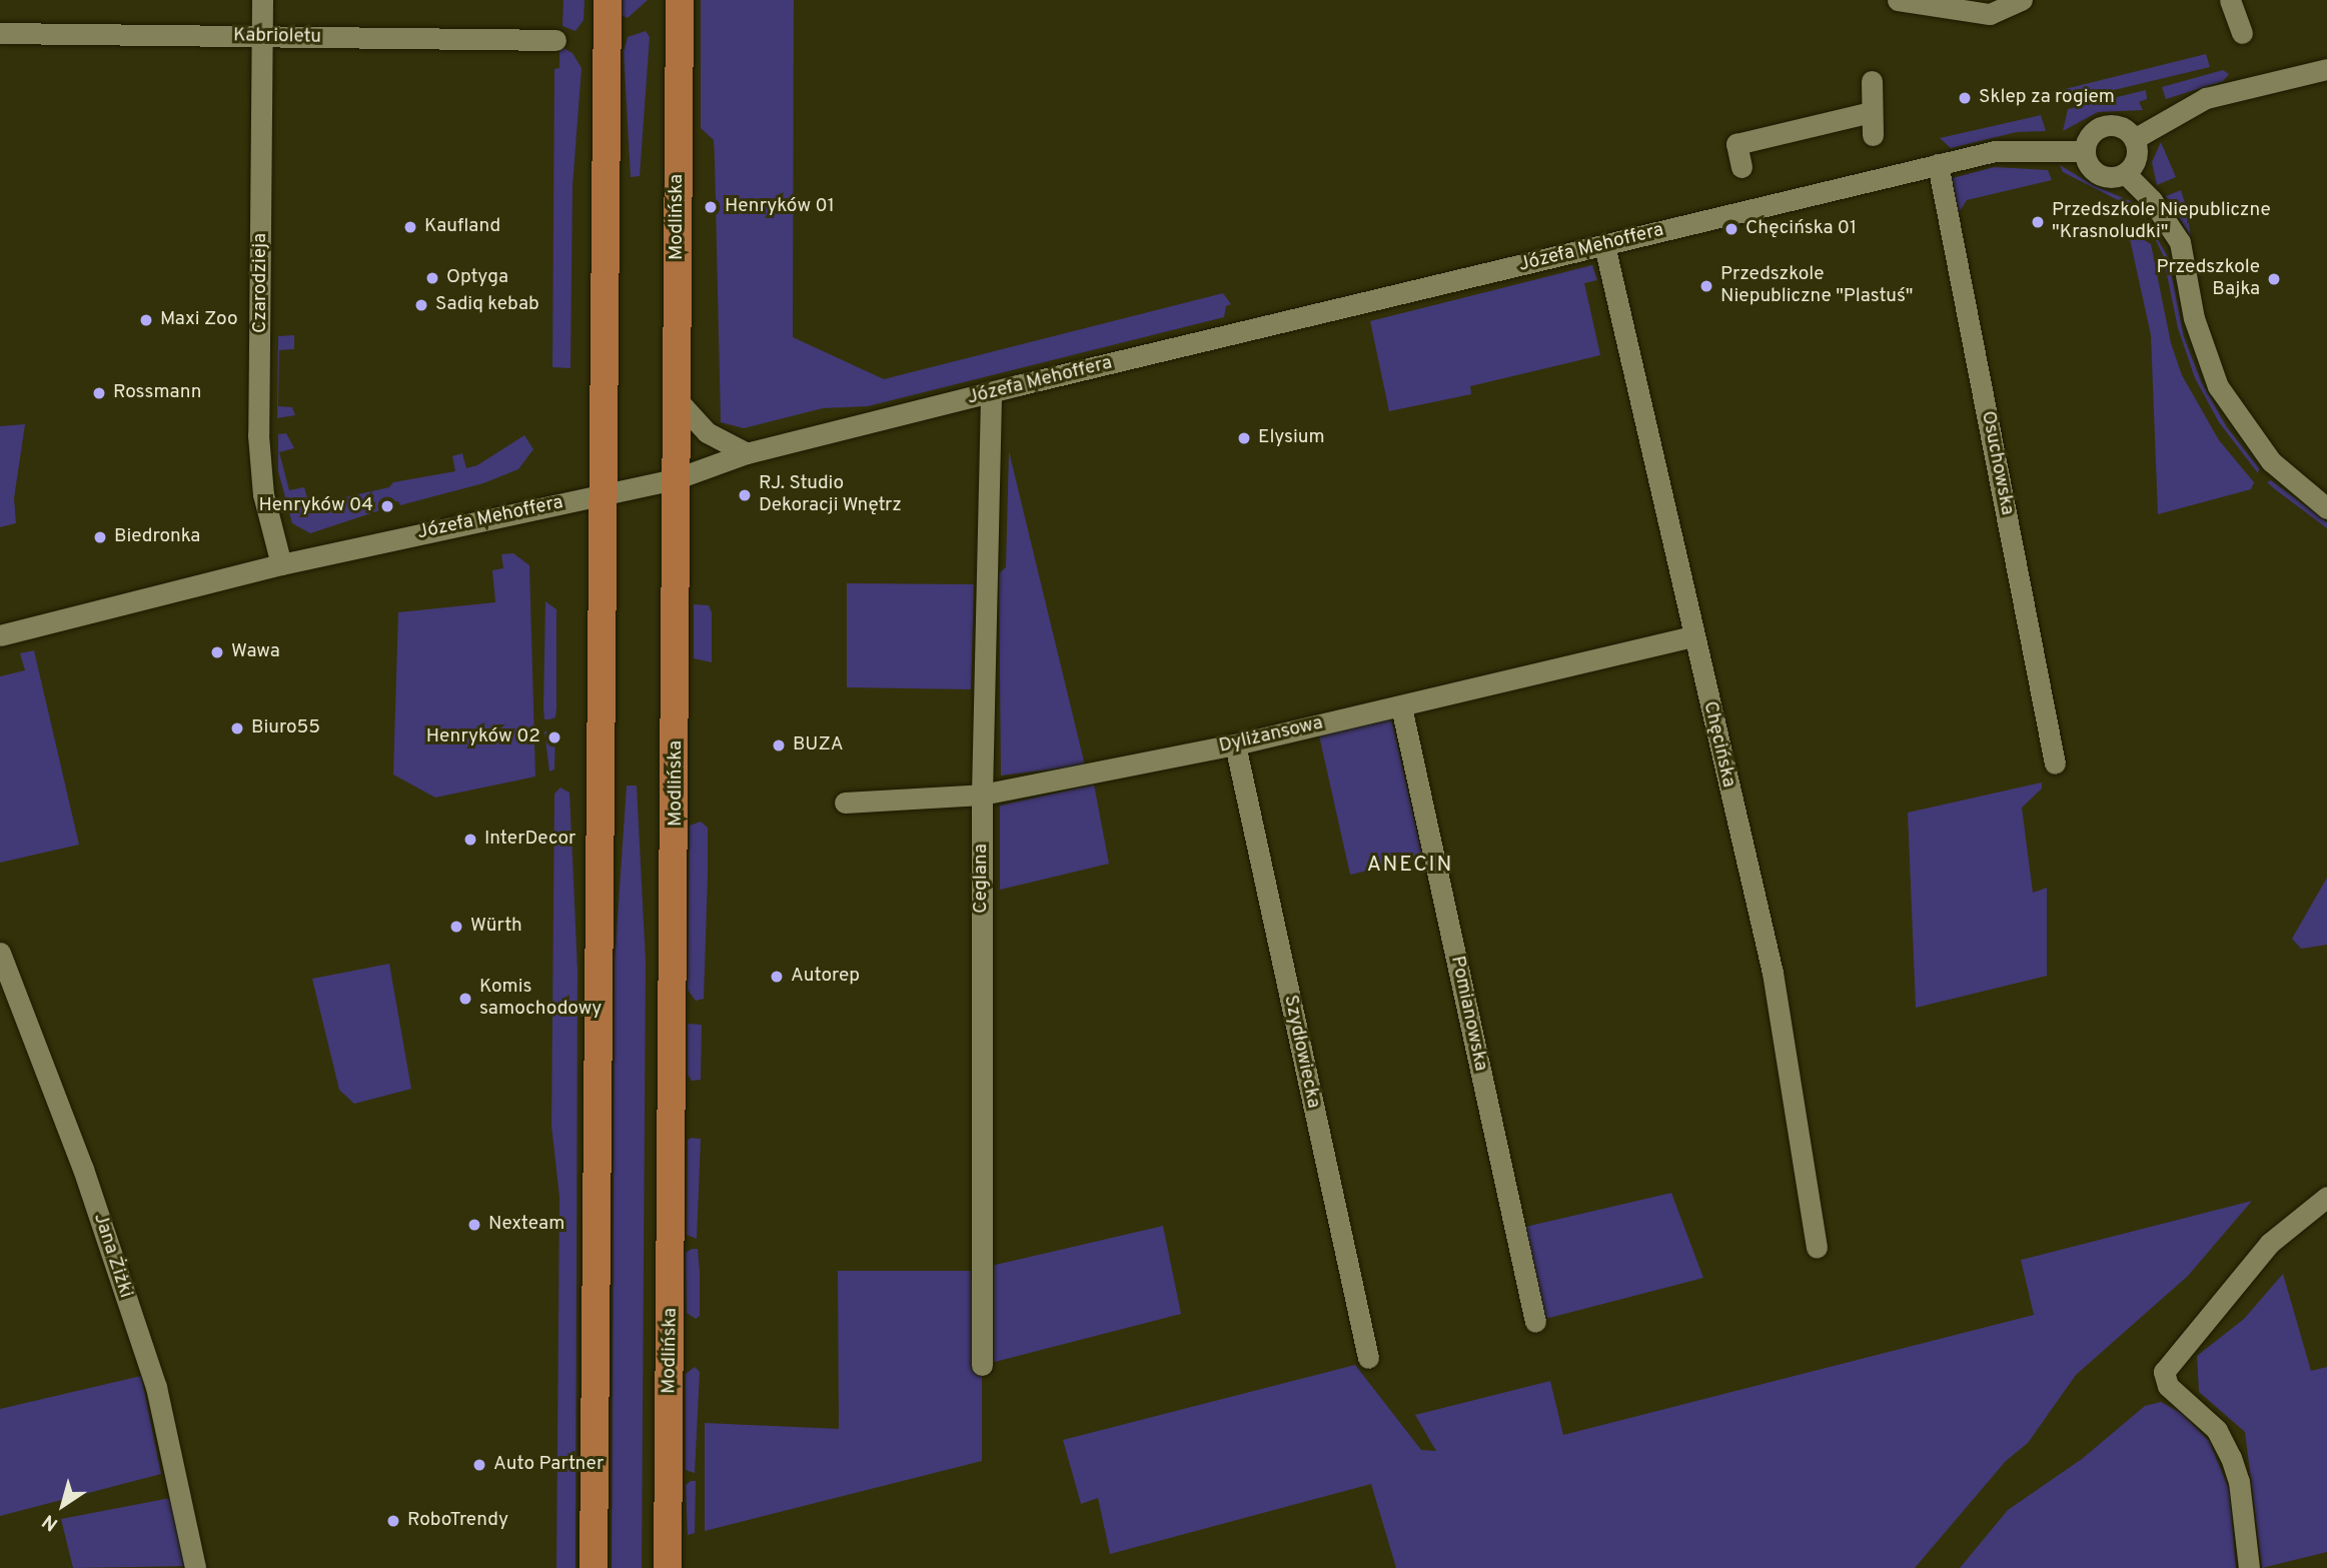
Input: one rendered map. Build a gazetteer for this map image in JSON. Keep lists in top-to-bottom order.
{
  "streets": {
    "main road": ["Modlińska"],
    "street": [
      "Kabrioletu",
      "Józefa Mehoffera",
      "Czarodzieja",
      "Osuchowska",
      "Dyliżansowa",
      "Chęcińska",
      "Ceglana",
      "Pomianowska",
      "Szydłowiecka",
      "Jana Żiżki"
    ]
  },
  "crossings": [
    ["Kabrioletu", "Czarodzieja"],
    ["Modlińska", "Józefa Mehoffera"],
    ["Józefa Mehoffera", "Czarodzieja"],
    ["Józefa Mehoffera", "Osuchowska"],
    ["Józefa Mehoffera", "Chęcińska"],
    ["Józefa Mehoffera", "Ceglana"],
    ["Dyliżansowa", "Chęcińska"],
    ["Dyliżansowa", "Ceglana"],
    ["Dyliżansowa", "Pomianowska"],
    ["Dyliżansowa", "Szydłowiecka"]
  ],
  "districts": ["ANECIN"],
  "places": [
    "Sklep za rogiem",
    "Henryków 01",
    "Przedszkole Niepubliczne \"Krasnoludki\"",
    "Kaufland",
    "Chęcińska 01",
    "Optyga",
    "Przedszkole Bajka",
    "Przedszkole Niepubliczne \"Plastuś\"",
    "Sadiq kebab",
    "Maxi Zoo",
    "Rossmann",
    "Elysium",
    "RJ. Studio Dekoracji Wnętrz",
    "Henryków 04",
    "Biedronka",
    "Wawa",
    "Biuro55",
    "Henryków 02",
    "BUZA",
    "InterDecor",
    "Würth",
    "Autorep",
    "Komis samochodowy",
    "Nexteam",
    "Auto Partner",
    "RoboTrendy"
  ],
  "north": "bottom left"
}
